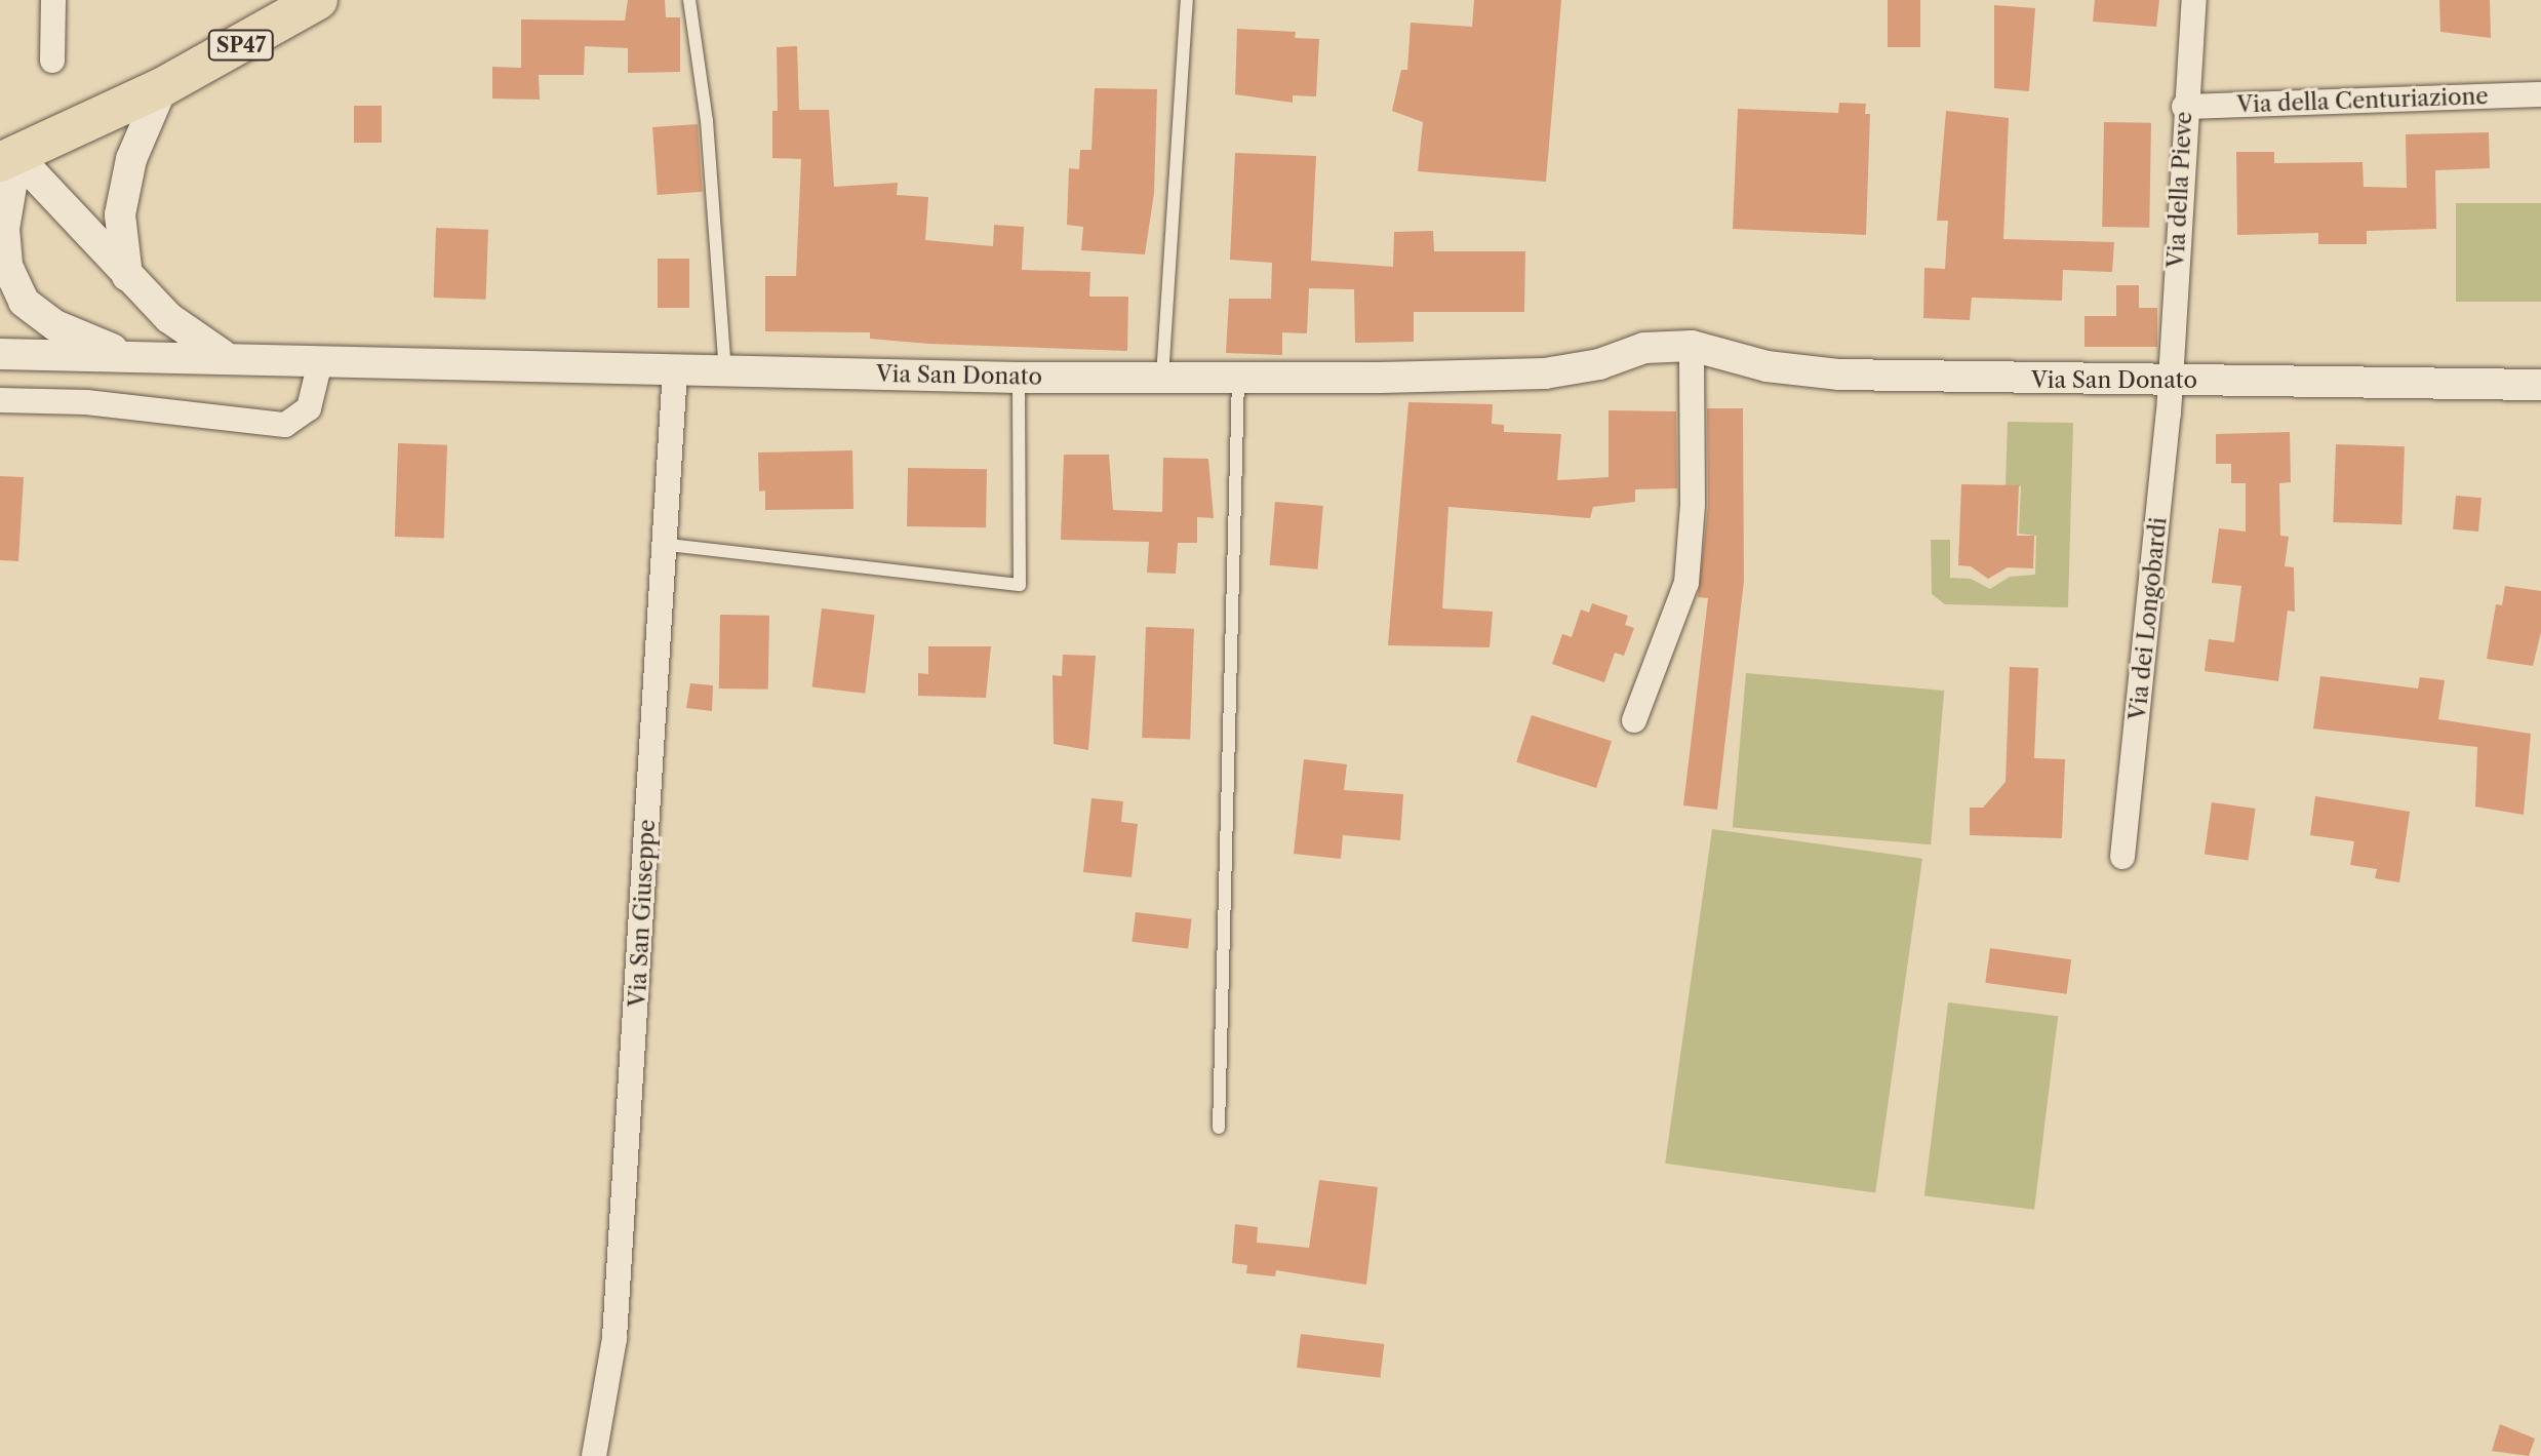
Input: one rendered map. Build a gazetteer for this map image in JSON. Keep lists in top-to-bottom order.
{
  "streets": {
    "main road": ["SP47"],
    "street": [
      "Via della Centuriazione",
      "Via della Pieve",
      "Via San Donato",
      "Via dei Longobardi",
      "Via San Giuseppe"
    ]
  },
  "crossings": [
    ["SP47", "Via San Donato"],
    ["Via della Centuriazione", "Via della Pieve"],
    ["Via della Pieve", "Via San Donato"],
    ["Via della Pieve", "Via dei Longobardi"],
    ["Via San Donato", "Via dei Longobardi"],
    ["Via San Donato", "Via San Giuseppe"]
  ]
}
